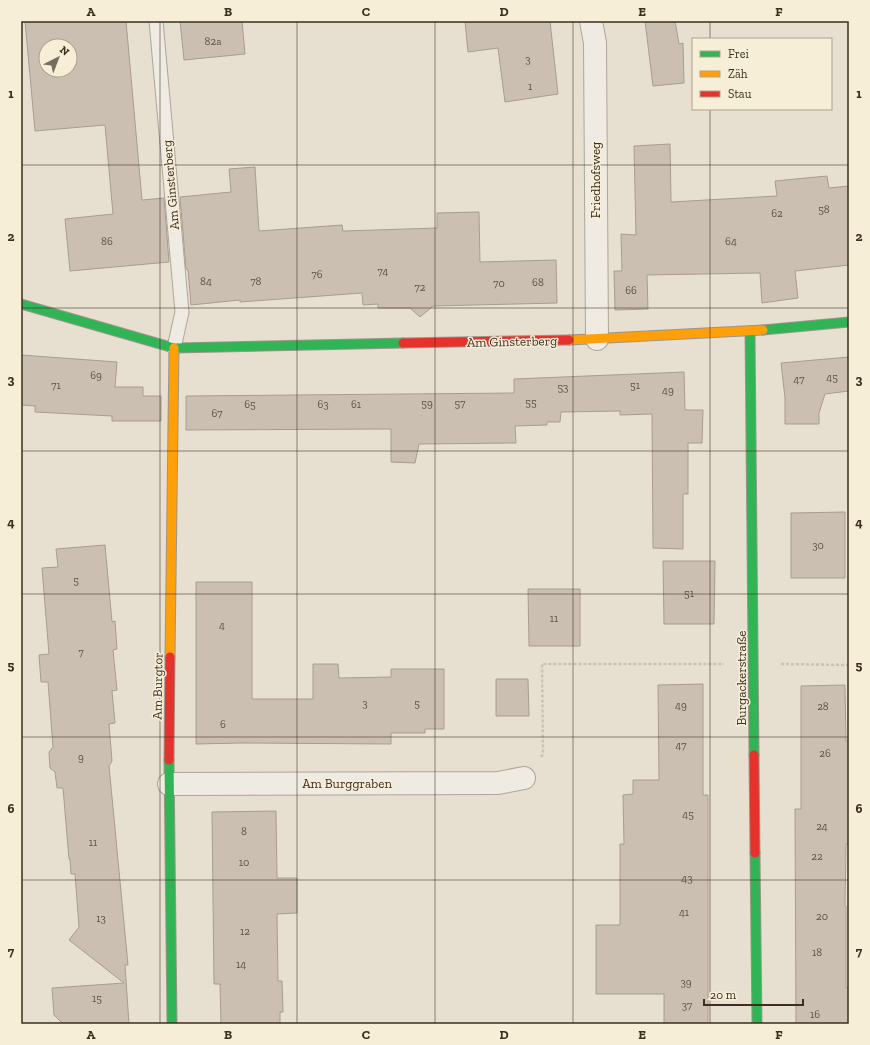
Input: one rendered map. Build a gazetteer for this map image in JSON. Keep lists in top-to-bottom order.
{
  "streets": {
    "street": [
      "Friedhofsweg",
      "Am Ginsterberg",
      "Burgackerstraße",
      "Am Burgtor",
      "Am Burggraben"
    ]
  },
  "crossings": [
    ["Friedhofsweg", "Am Ginsterberg"],
    ["Am Ginsterberg", "Burgackerstraße"],
    ["Am Ginsterberg", "Am Burgtor"],
    ["Am Burgtor", "Am Burggraben"]
  ],
  "house_numbers": [
    "82a",
    "3",
    "1",
    "58",
    "62",
    "86",
    "64",
    "74",
    "76",
    "84",
    "78",
    "68",
    "70",
    "72",
    "66",
    "69",
    "45",
    "47",
    "71",
    "51",
    "53",
    "49",
    "55",
    "59",
    "57",
    "65",
    "63",
    "61",
    "67",
    "30",
    "5",
    "51",
    "11",
    "4",
    "7",
    "3",
    "5",
    "49",
    "28",
    "6",
    "47",
    "26",
    "9",
    "45",
    "24",
    "8",
    "11",
    "22",
    "10",
    "43",
    "41",
    "20",
    "13",
    "12",
    "18",
    "14",
    "39",
    "15",
    "37",
    "16"
  ],
  "legend": ["Frei", "Zäh", "Stau"],
  "scale_bar": "20 m",
  "north": "top right",
  "grid": {
    "columns": [
      "A",
      "B",
      "C",
      "D",
      "E",
      "F"
    ],
    "rows": [
      "1",
      "2",
      "3",
      "4",
      "5",
      "6",
      "7"
    ]
  }
}
